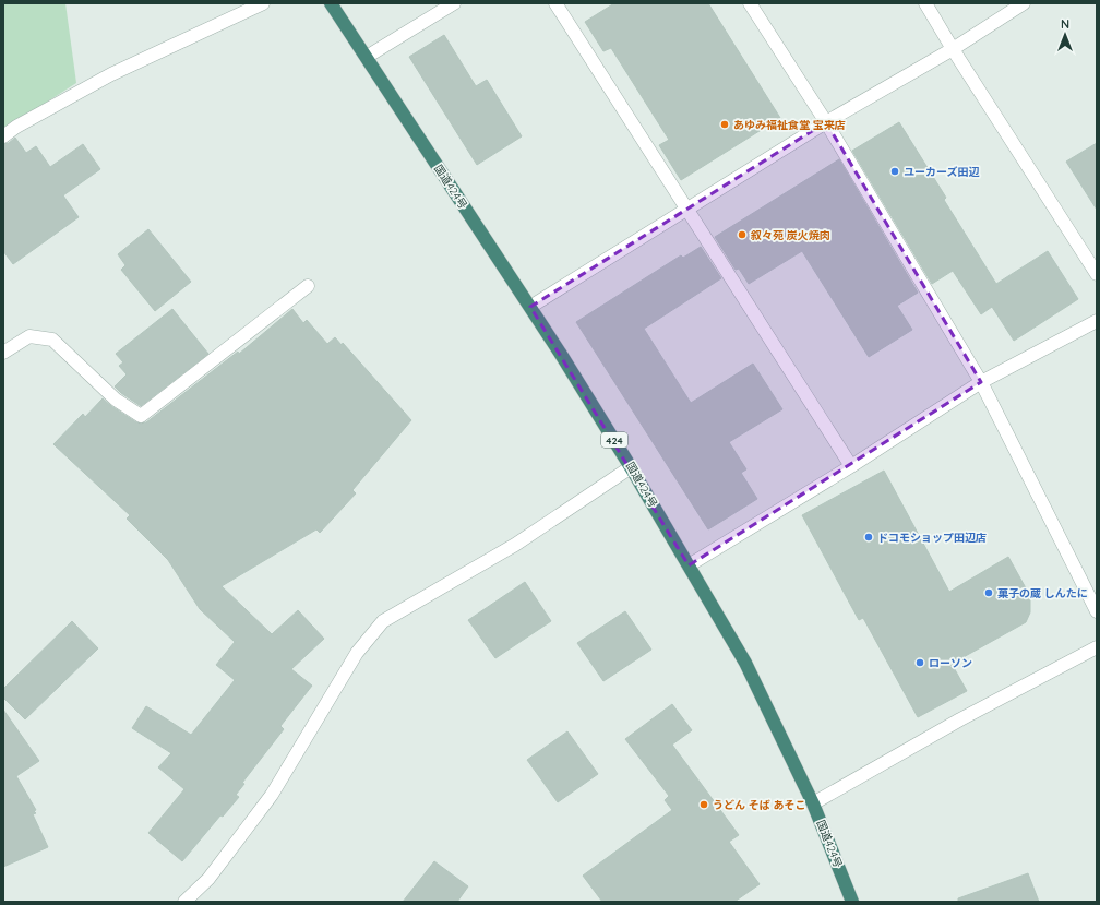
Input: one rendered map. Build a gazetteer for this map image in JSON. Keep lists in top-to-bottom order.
{
  "streets": {
    "highway": ["国道424号", "424"]
  },
  "places": [
    "あゆみ福祉食堂 宝来店",
    "ユーカーズ田辺",
    "叙々苑 炭火焼肉",
    "ドコモショップ田辺店",
    "菓子の蔵 しんたに",
    "ローソン",
    "うどん そば あそこ"
  ],
  "north": "top"
}
